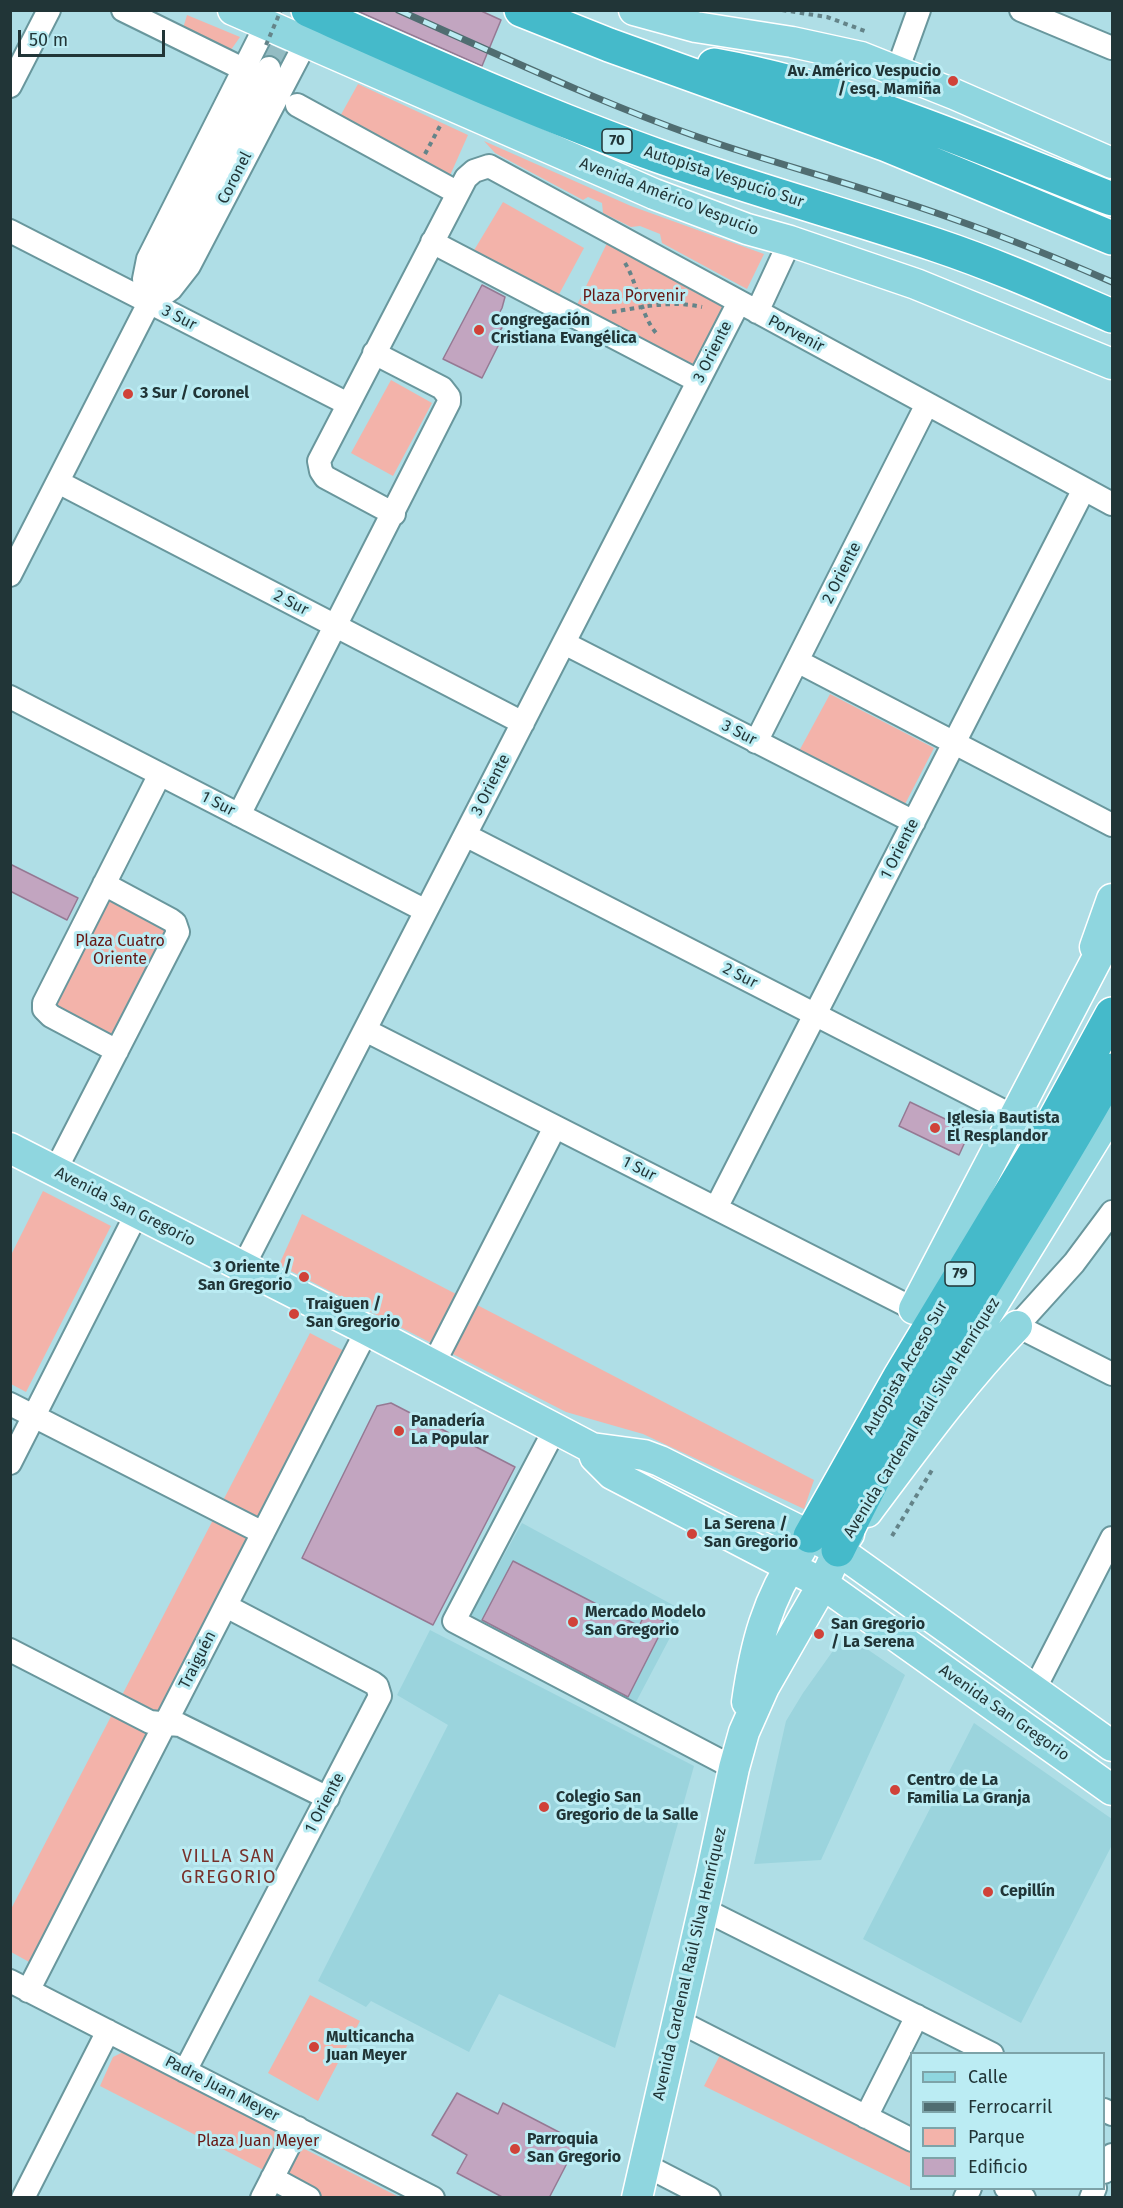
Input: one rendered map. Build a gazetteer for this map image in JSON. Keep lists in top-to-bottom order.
{
  "streets": {
    "highway": [
      "70",
      "Autopista Vespucio Sur",
      "79",
      "Autopista Acceso Sur"
    ],
    "main road": ["Avenida Américo Vespucio", "Avenida San Gregorio", "Avenida Cardenal Raúl Silva Henríquez"],
    "street": [
      "Coronel",
      "3 Sur",
      "Porvenir",
      "3 Oriente",
      "2 Oriente",
      "2 Sur",
      "1 Sur",
      "1 Oriente",
      "Traiguén",
      "Padre Juan Meyer"
    ]
  },
  "crossings": [
    ["Autopista Vespucio Sur", "Coronel"],
    ["Autopista Vespucio Sur", "Avenida Américo Vespucio"],
    ["Coronel", "Avenida Américo Vespucio"],
    ["Coronel", "3 Sur"],
    ["Coronel", "2 Sur"],
    ["Avenida Américo Vespucio", "3 Oriente"],
    ["3 Sur", "3 Oriente"],
    ["3 Sur", "2 Oriente"],
    ["3 Sur", "1 Oriente"],
    ["Porvenir", "3 Oriente"],
    ["Porvenir", "2 Oriente"],
    ["Porvenir", "1 Oriente"],
    ["3 Oriente", "2 Sur"],
    ["3 Oriente", "1 Sur"],
    ["3 Oriente", "Avenida San Gregorio"],
    ["2 Sur", "1 Oriente"],
    ["1 Sur", "1 Oriente"],
    ["1 Oriente", "Traiguén"],
    ["1 Oriente", "Padre Juan Meyer"],
    ["Avenida San Gregorio", "Autopista Acceso Sur"],
    ["Avenida San Gregorio", "Avenida Cardenal Raúl Silva Henríquez"],
    ["Avenida San Gregorio", "Traiguén"],
    ["Autopista Acceso Sur", "Avenida Cardenal Raúl Silva Henríquez"],
    ["Traiguén", "Padre Juan Meyer"]
  ],
  "districts": ["VILLA SAN GREGORIO"],
  "parks": ["Plaza Porvenir", "Plaza Cuatro Oriente", "Plaza Juan Meyer"],
  "places": [
    "Av. Américo Vespucio / esq. Mamiña",
    "Congregación Cristiana Evangélica",
    "3 Sur / Coronel",
    "Iglesia Bautista El Resplandor",
    "3 Oriente / San Gregorio",
    "Traiguen / San Gregorio",
    "Panadería La Popular",
    "La Serena / San Gregorio",
    "Mercado Modelo San Gregorio",
    "San Gregorio / La Serena",
    "Centro de La Familia La Granja",
    "Colegio San Gregorio de la Salle",
    "Cepillín",
    "Multicancha Juan Meyer",
    "Parroquia San Gregorio"
  ],
  "legend": [
    "Calle",
    "Ferrocarril",
    "Parque",
    "Edificio"
  ],
  "scale_bar": "50 m"
}
